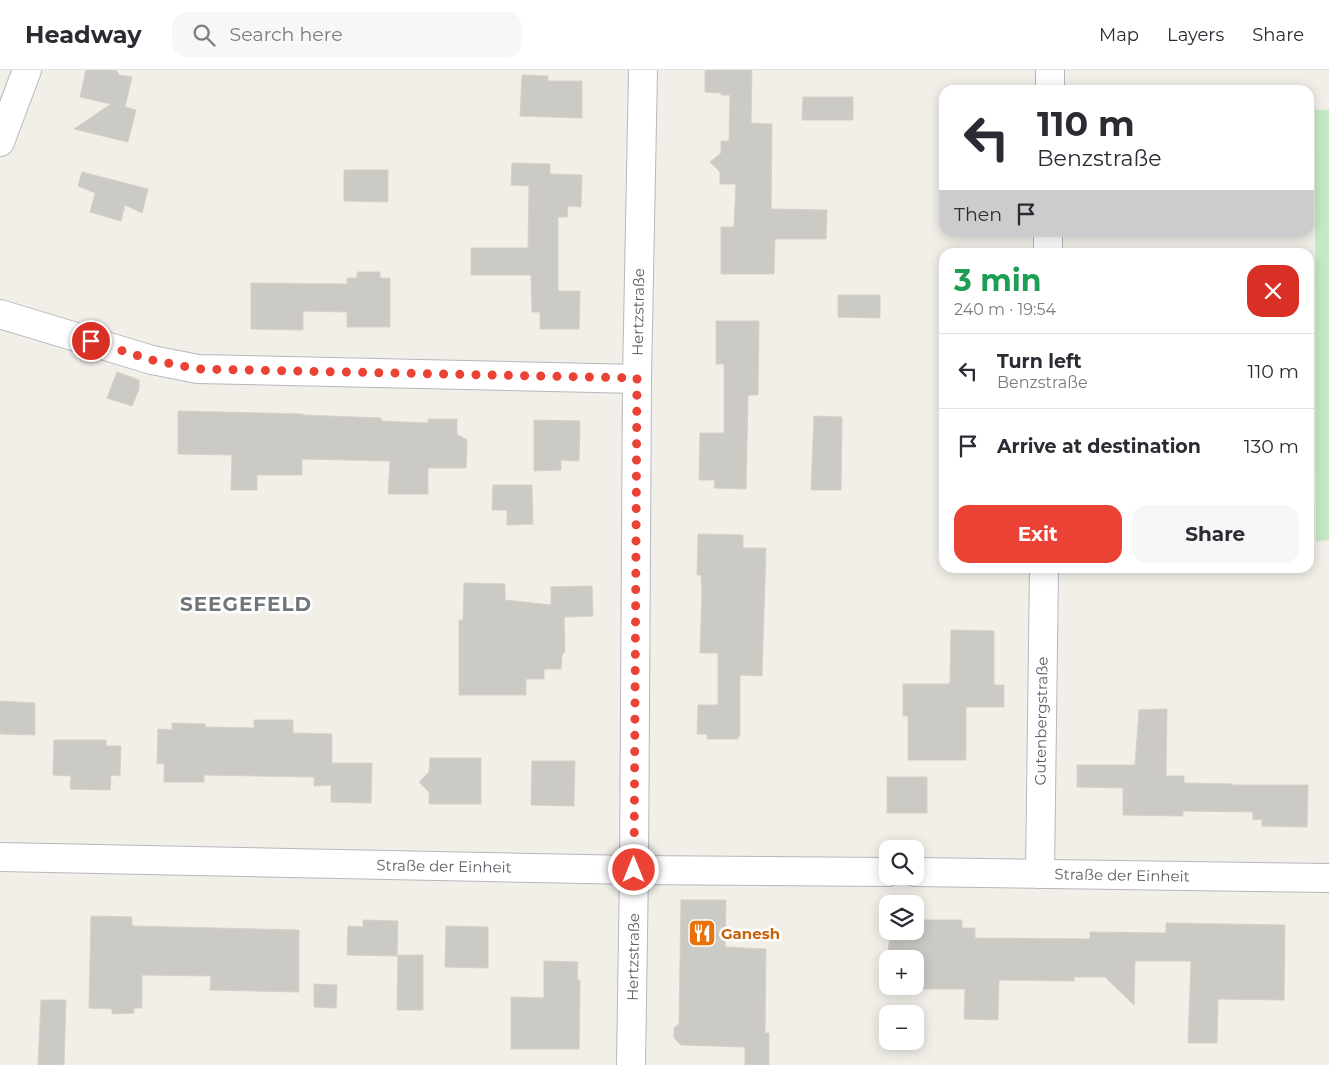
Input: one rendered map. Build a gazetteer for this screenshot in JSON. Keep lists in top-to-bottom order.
{
  "streets": {
    "street": ["Hertzstraße", "Gutenbergstraße", "Straße der Einheit"]
  },
  "crossings": [
    ["Hertzstraße", "Straße der Einheit"],
    ["Gutenbergstraße", "Straße der Einheit"]
  ],
  "districts": ["SEEGEFELD"],
  "places": {
    "restaurant": ["Ganesh"]
  },
  "page": {
    "header": "Headway",
    "search": "Search here",
    "nav": ["Map", "Layers", "Share"],
    "turn": ["110 m", "Benzstraße"],
    "then": "Then",
    "heading": ["3 min", "240 m · 19:54"],
    "list": [
      {
        "name": "Turn left",
        "note": "Benzstraße",
        "value": "110 m"
      },
      {
        "name": "Arrive at destination",
        "value": "130 m"
      }
    ],
    "buttons": ["Exit", "Share"],
    "map_buttons": ["+", "−"]
  }
}
